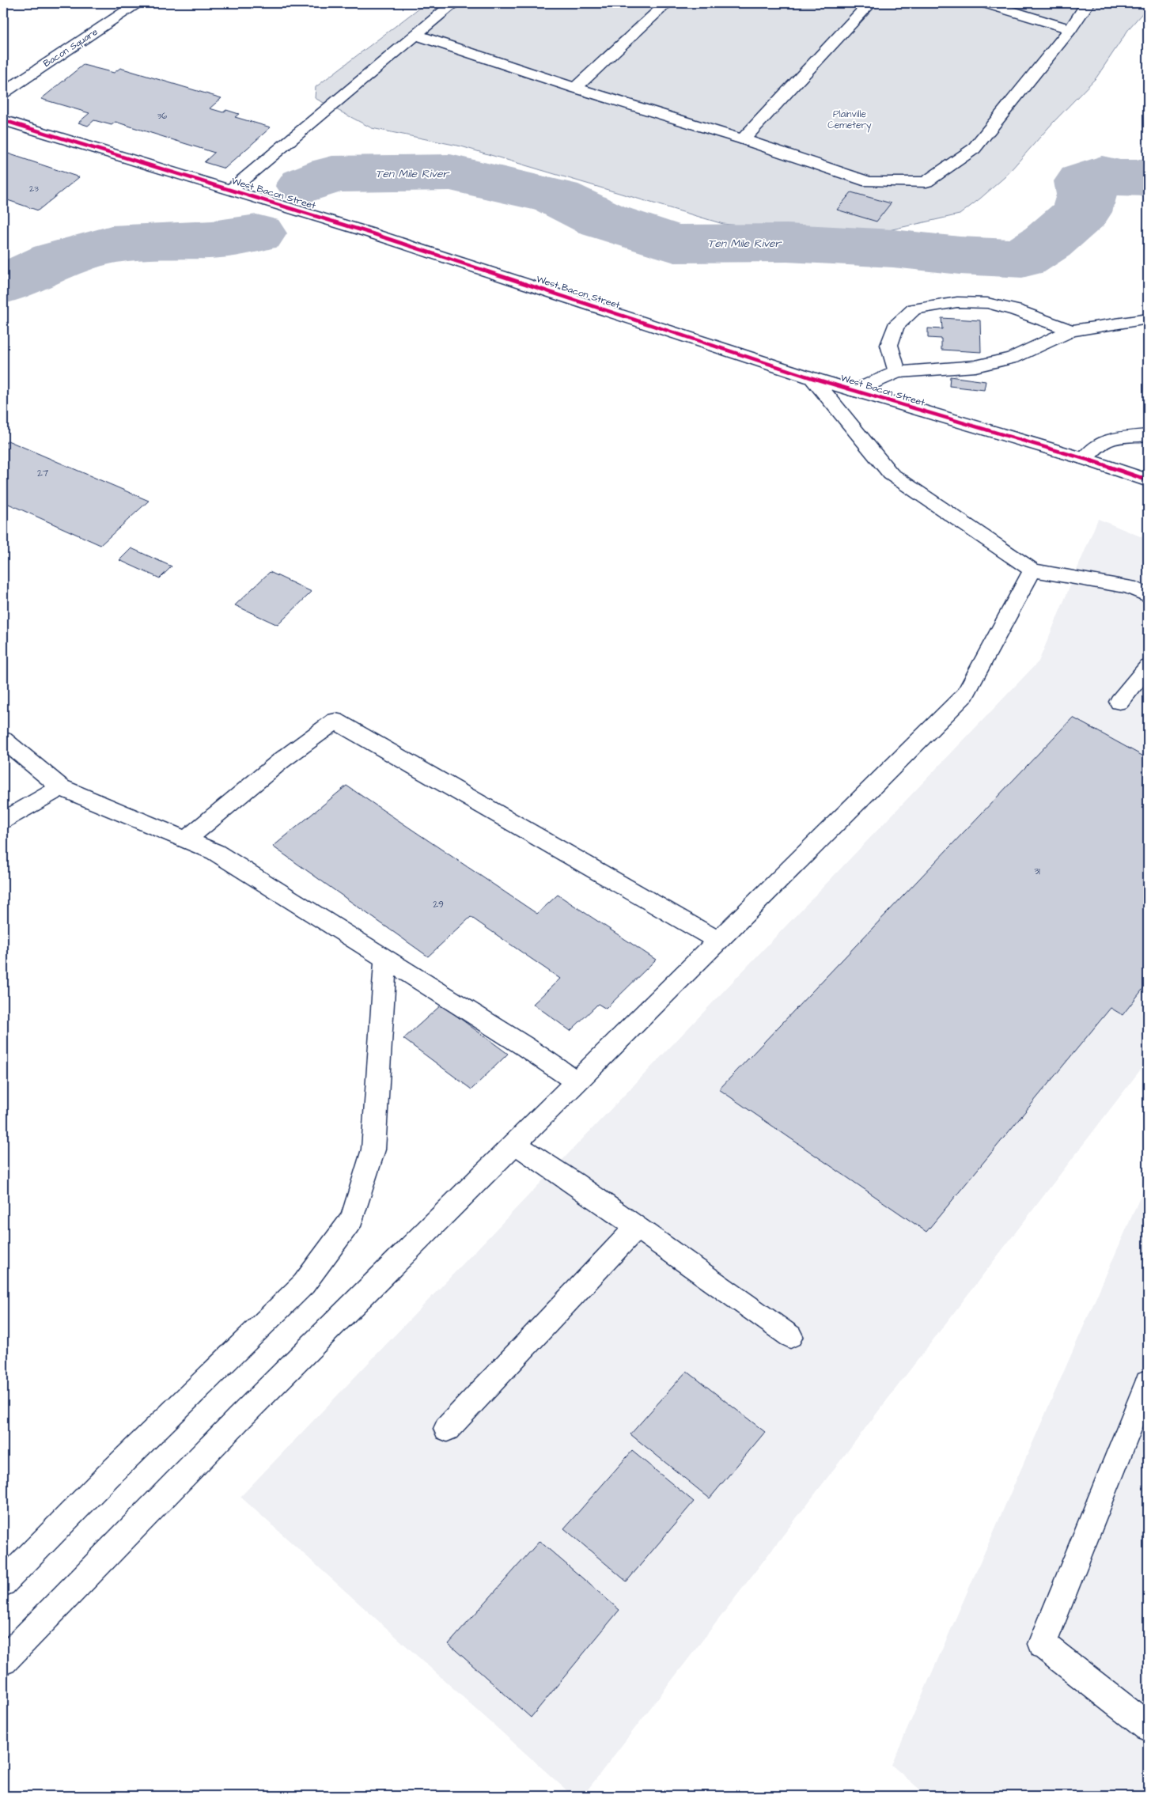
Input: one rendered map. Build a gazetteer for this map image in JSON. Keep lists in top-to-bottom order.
{
  "streets": {
    "street": ["Bacon Square", "West Bacon Street"]
  },
  "water": ["Ten Mile River"],
  "parks": ["Plainville Cemetery"],
  "house_numbers": [
    "36",
    "23",
    "27",
    "31",
    "29"
  ]
}
